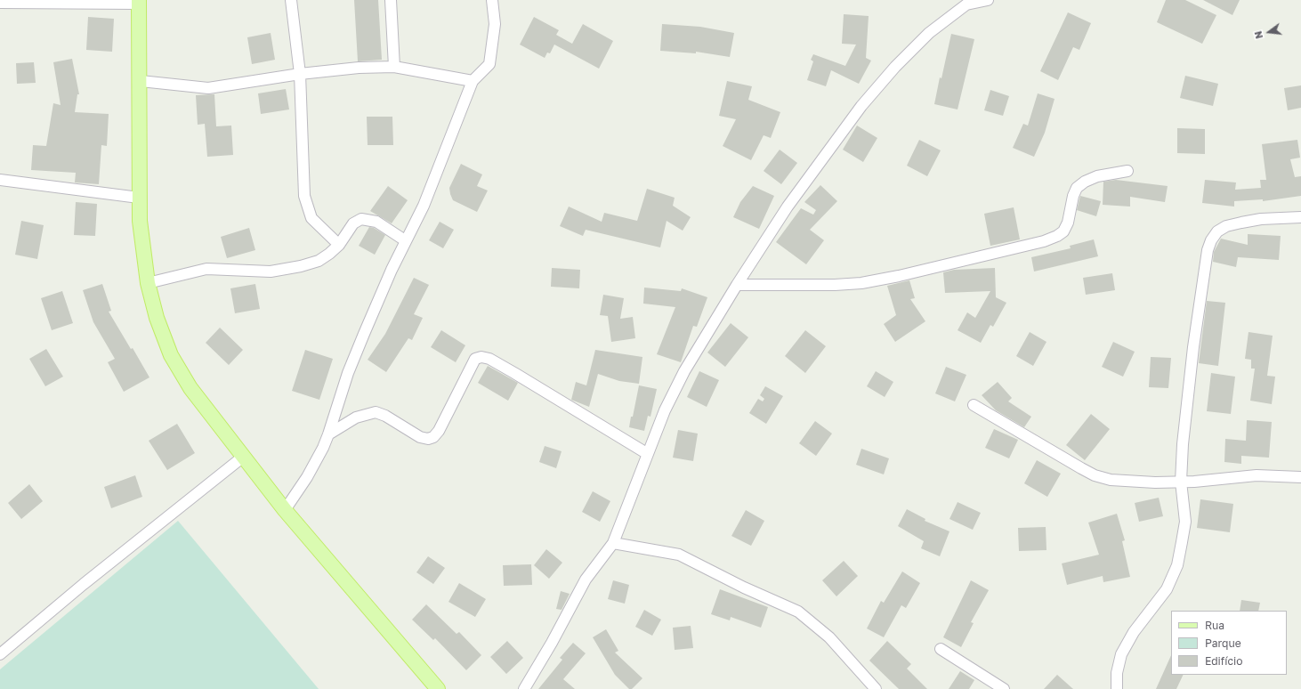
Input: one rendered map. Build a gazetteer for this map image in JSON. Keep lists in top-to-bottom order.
{
  "legend": ["Rua", "Parque", "Edifício"],
  "north": "left"
}
